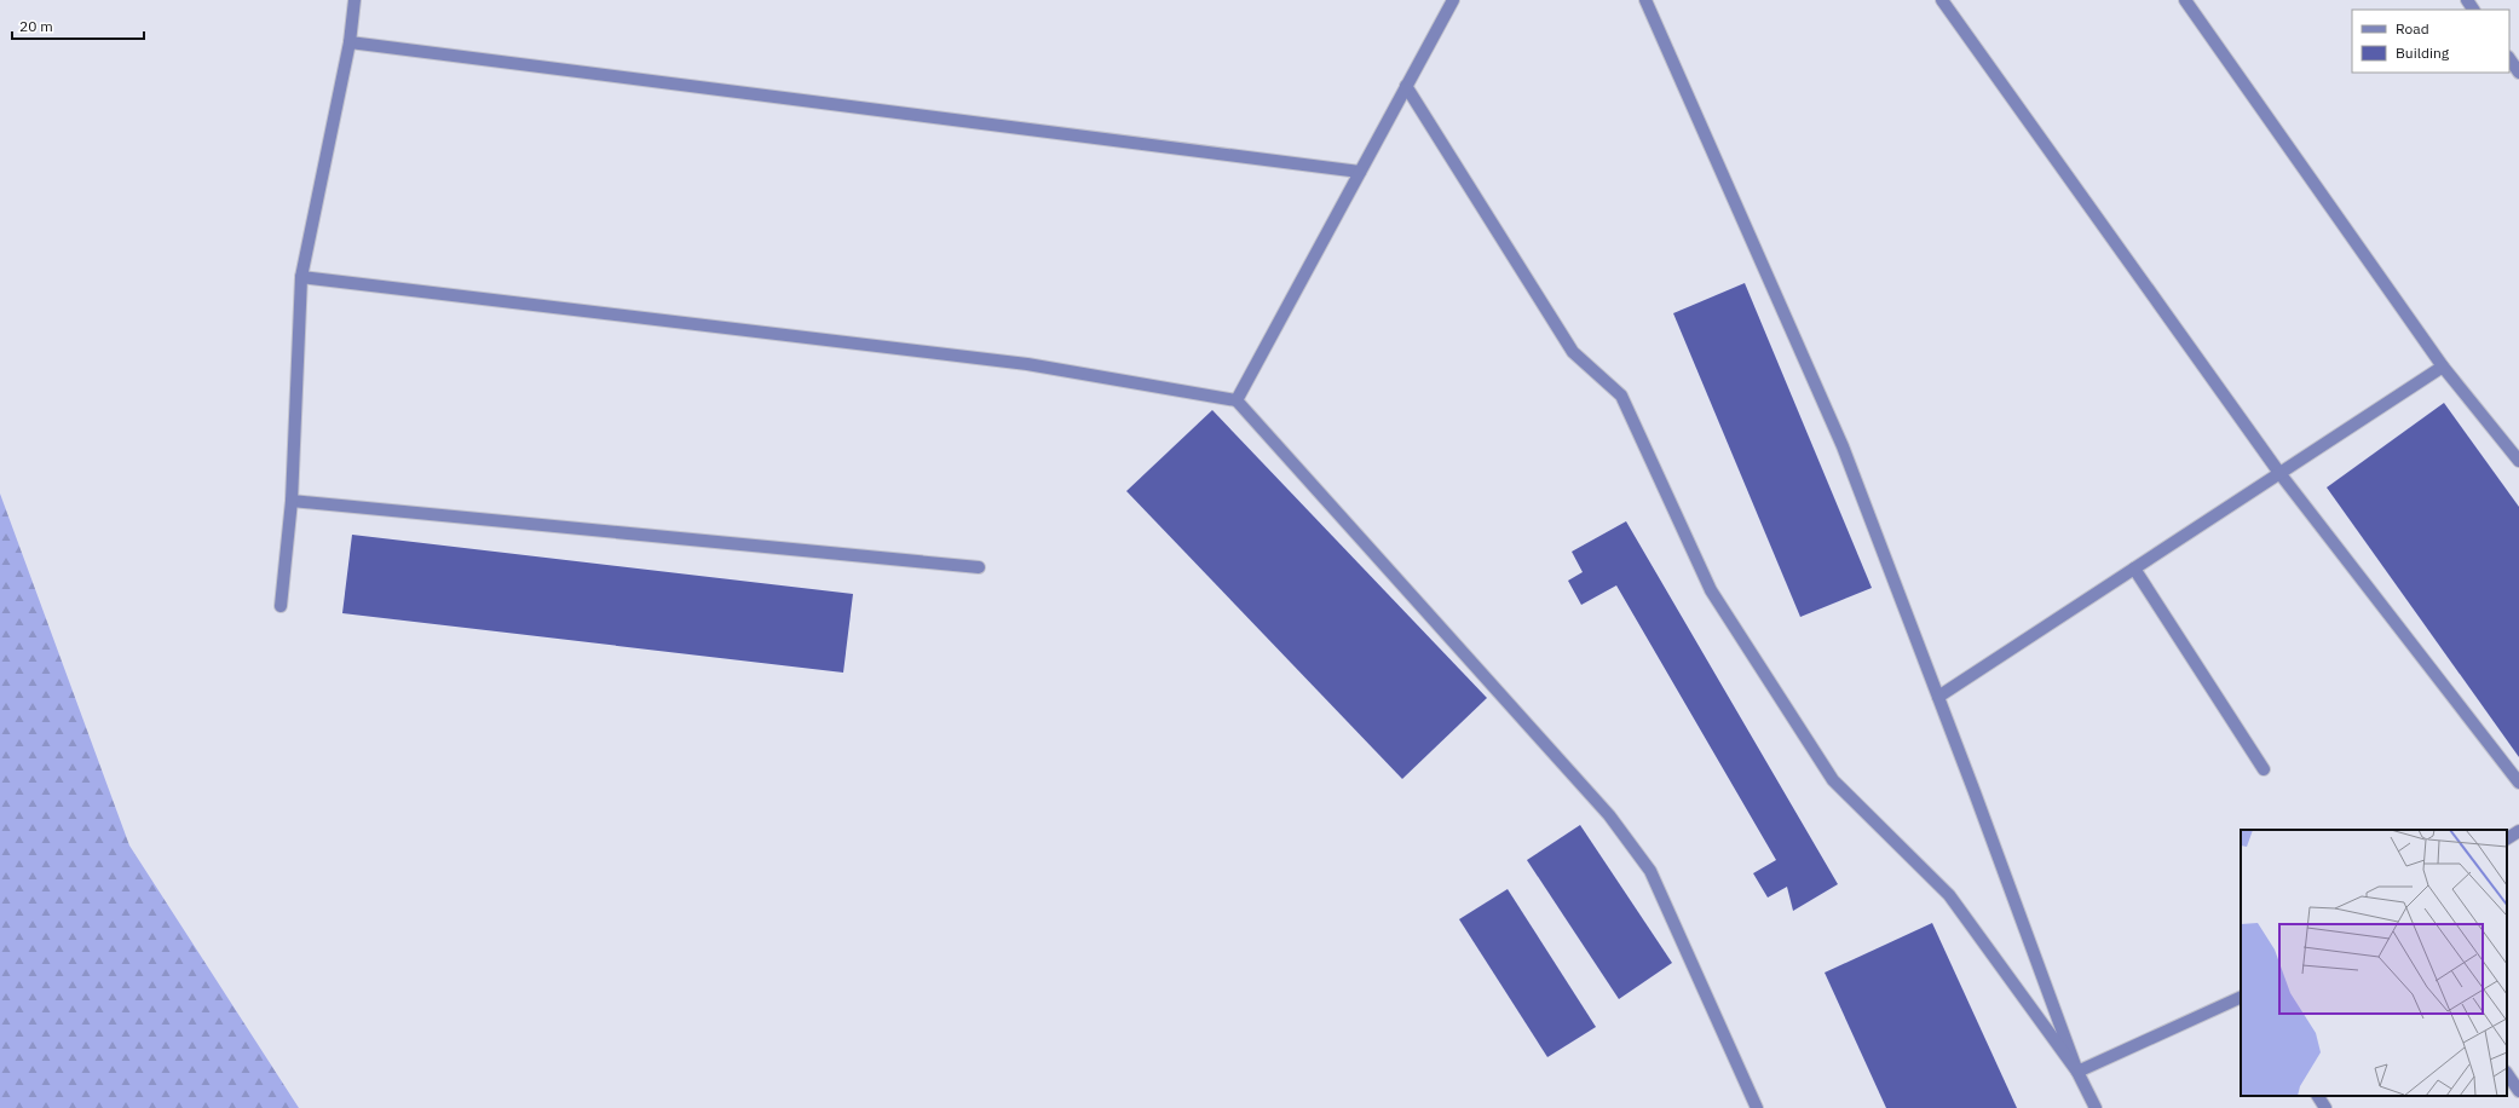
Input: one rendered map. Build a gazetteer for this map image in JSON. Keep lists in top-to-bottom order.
{
  "legend": ["Road", "Building"],
  "scale_bar": "20 m"
}
